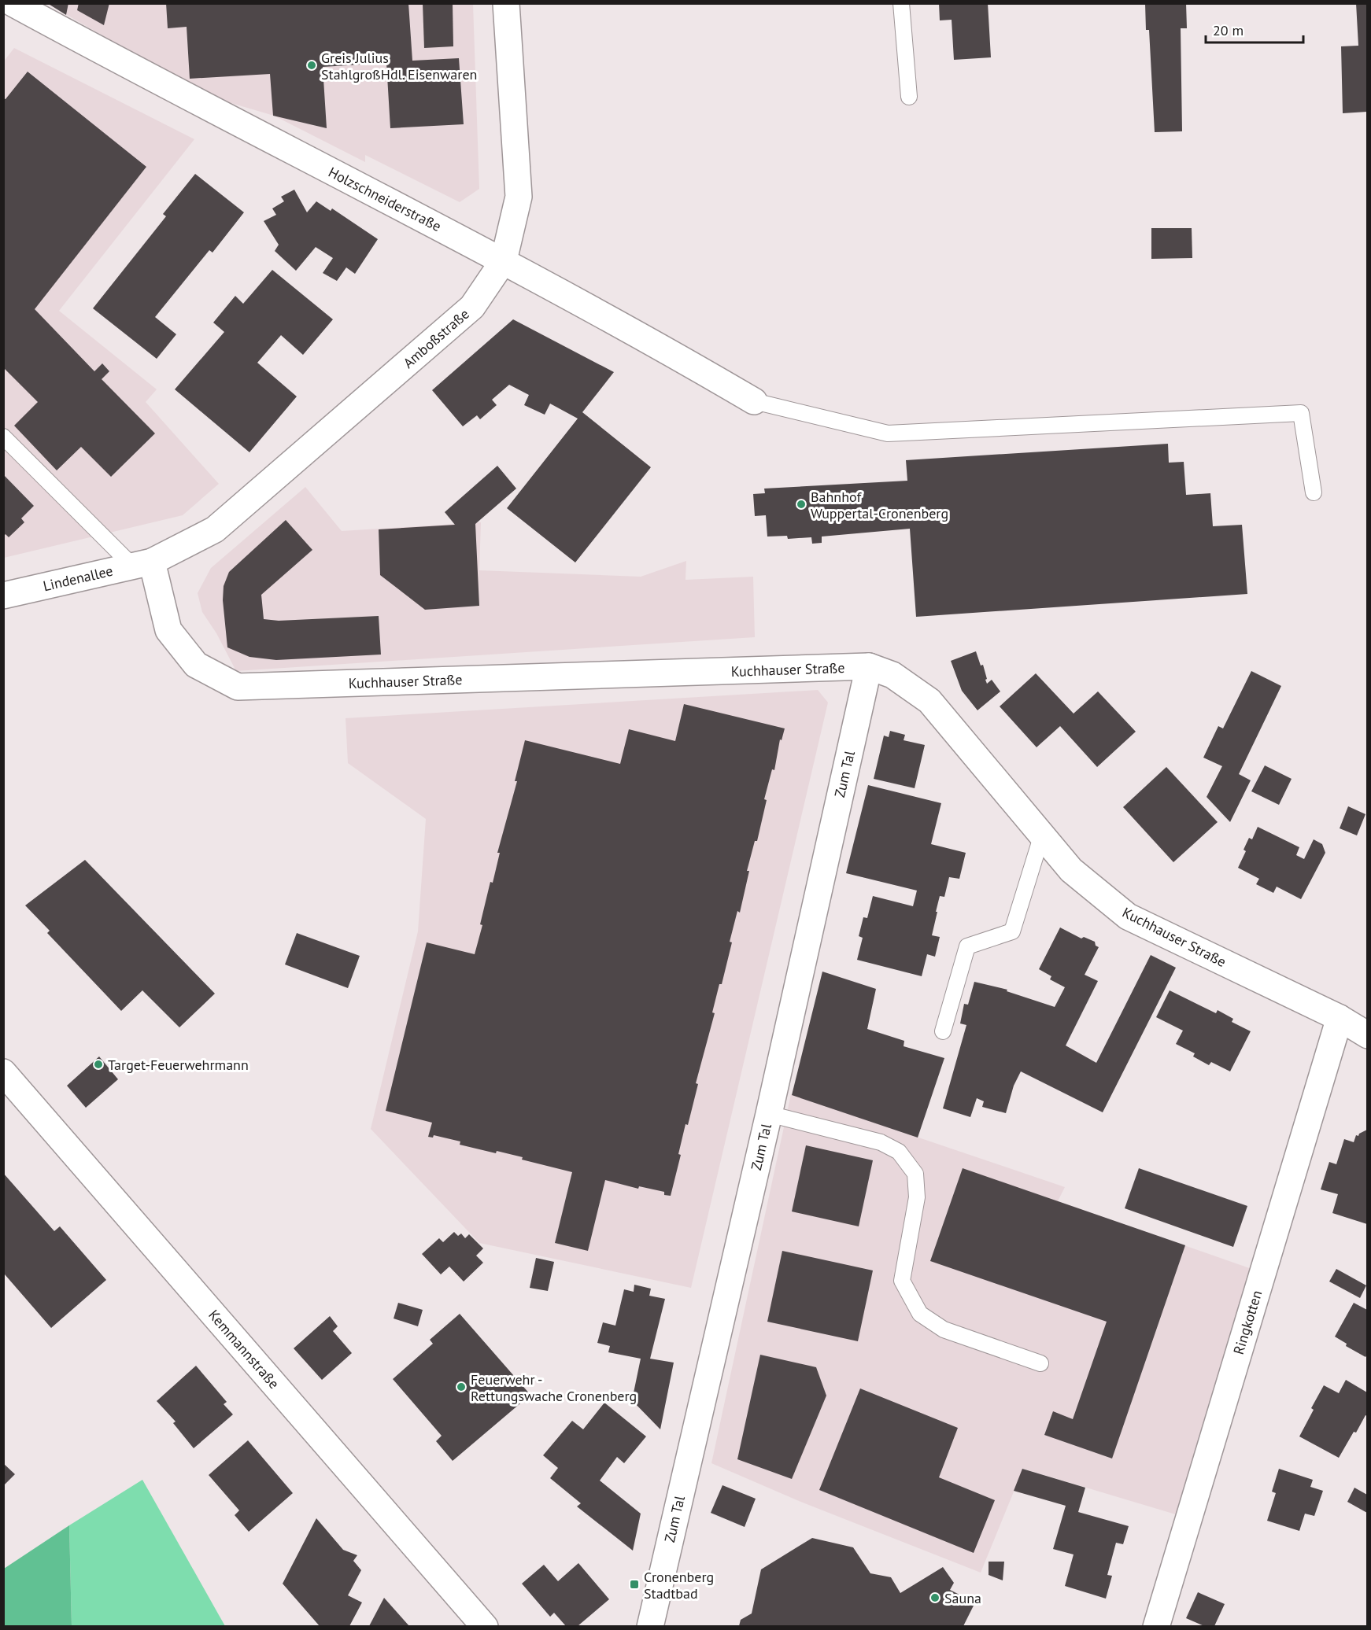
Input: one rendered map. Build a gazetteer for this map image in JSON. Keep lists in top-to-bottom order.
{
  "streets": {
    "street": [
      "Holzschneiderstraße",
      "Amboßstraße",
      "Lindenallee",
      "Kuchhauser Straße",
      "Zum Tal",
      "Ringkotten",
      "Kemmannstraße"
    ]
  },
  "crossings": [
    ["Holzschneiderstraße", "Amboßstraße"],
    ["Amboßstraße", "Lindenallee"],
    ["Amboßstraße", "Kuchhauser Straße"],
    ["Lindenallee", "Kuchhauser Straße"],
    ["Kuchhauser Straße", "Zum Tal"],
    ["Kuchhauser Straße", "Ringkotten"]
  ],
  "places": {
    "other": [
      "Greis Julius StahlgroßHdl. Eisenwaren",
      "Bahnhof Wuppertal-Cronenberg",
      "Target-Feuerwehrmann",
      "Feuerwehr - Rettungswache Cronenberg",
      "Sauna"
    ],
    "transit": ["Cronenberg Stadtbad"]
  },
  "scale_bar": "20 m"
}
